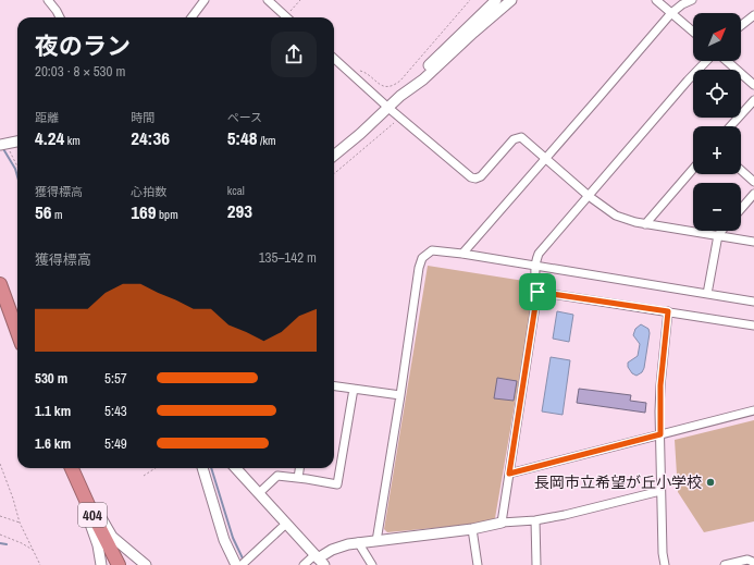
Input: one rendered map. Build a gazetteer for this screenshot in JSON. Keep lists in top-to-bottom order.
{
  "streets": {
    "highway": ["404"]
  },
  "places": ["長岡市立希望が丘小学校"],
  "north": "top right",
  "page": {
    "map_buttons": ["+", "−"],
    "heading": ["夜のラン", "20:03 · 8 × 530 m"],
    "stats": [
      ["距離", "4.24 km"],
      ["時間", "24:36"],
      ["ペース", "5:48 /km"],
      ["獲得標高", "56 m"],
      ["心拍数", "169 bpm"],
      ["kcal", "293"]
    ],
    "chart": ["獲得標高", "135–142 m"],
    "list": [
      {
        "name": "530 m",
        "note": "5:57"
      },
      {
        "name": "1.1 km",
        "note": "5:43"
      },
      {
        "name": "1.6 km",
        "note": "5:49"
      }
    ]
  }
}
